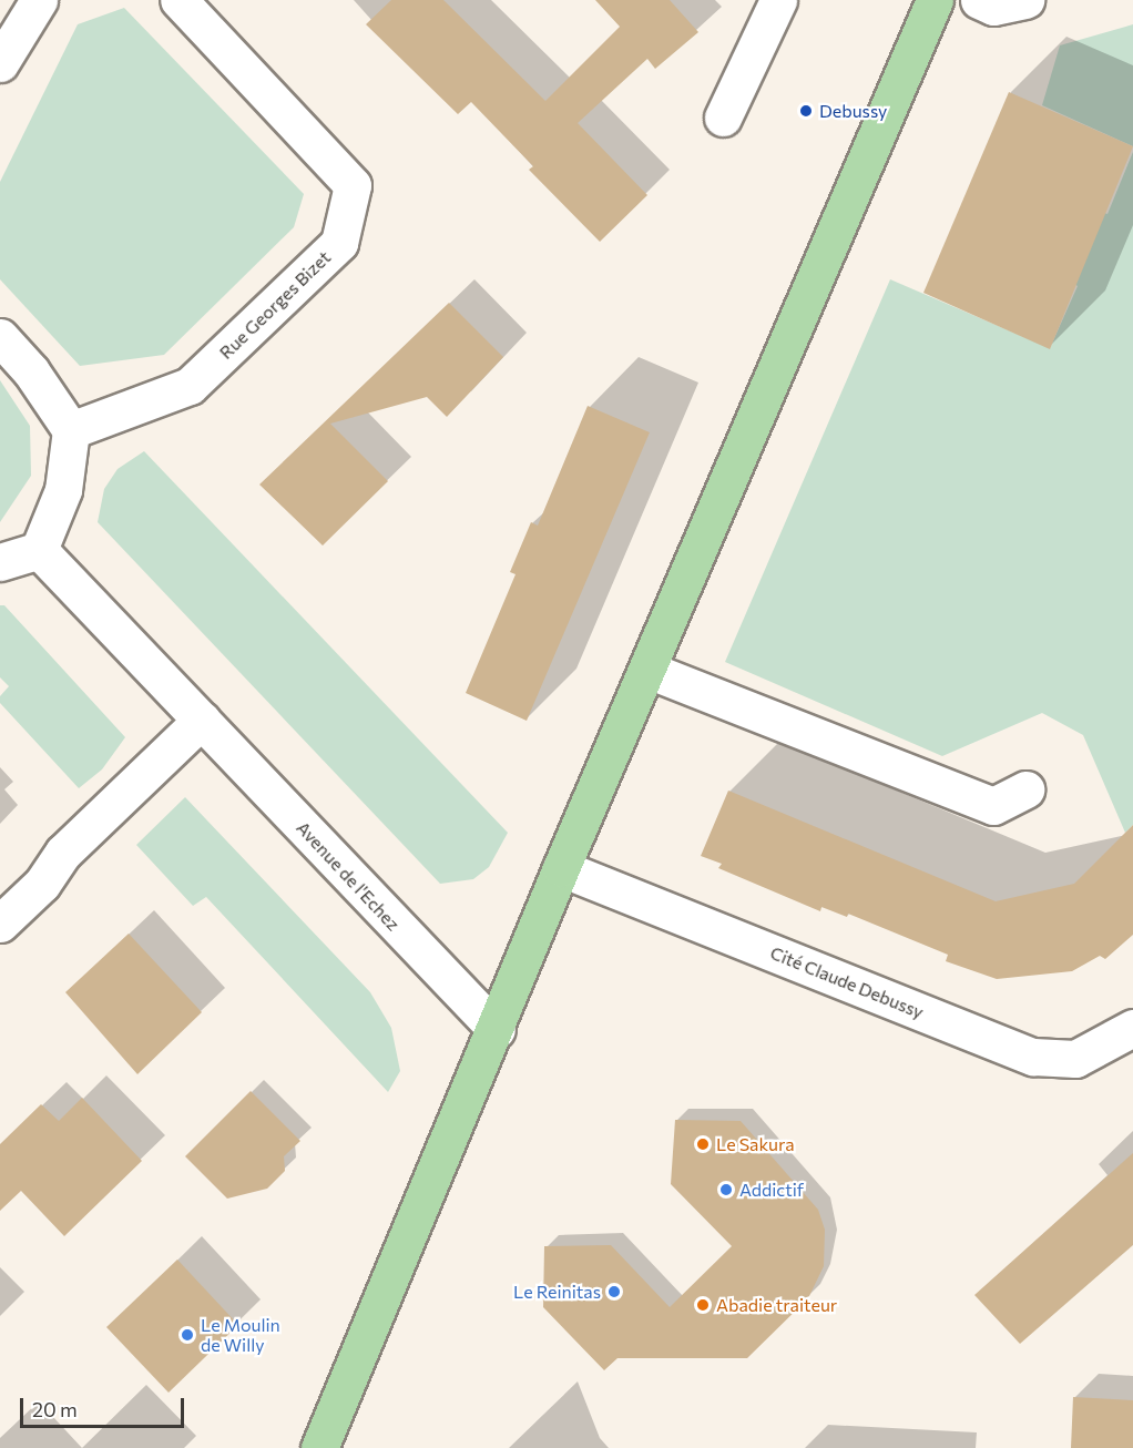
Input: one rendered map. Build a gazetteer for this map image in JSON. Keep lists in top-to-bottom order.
{
  "streets": {
    "street": ["Rue Georges Bizet", "Avenue de l'Echez", "Cité Claude Debussy"]
  },
  "places": [
    "Debussy",
    "Le Sakura",
    "Addictif",
    "Le Reinitas",
    "Abadie traiteur",
    "Le Moulin de Willy"
  ],
  "scale_bar": "20 m"
}
